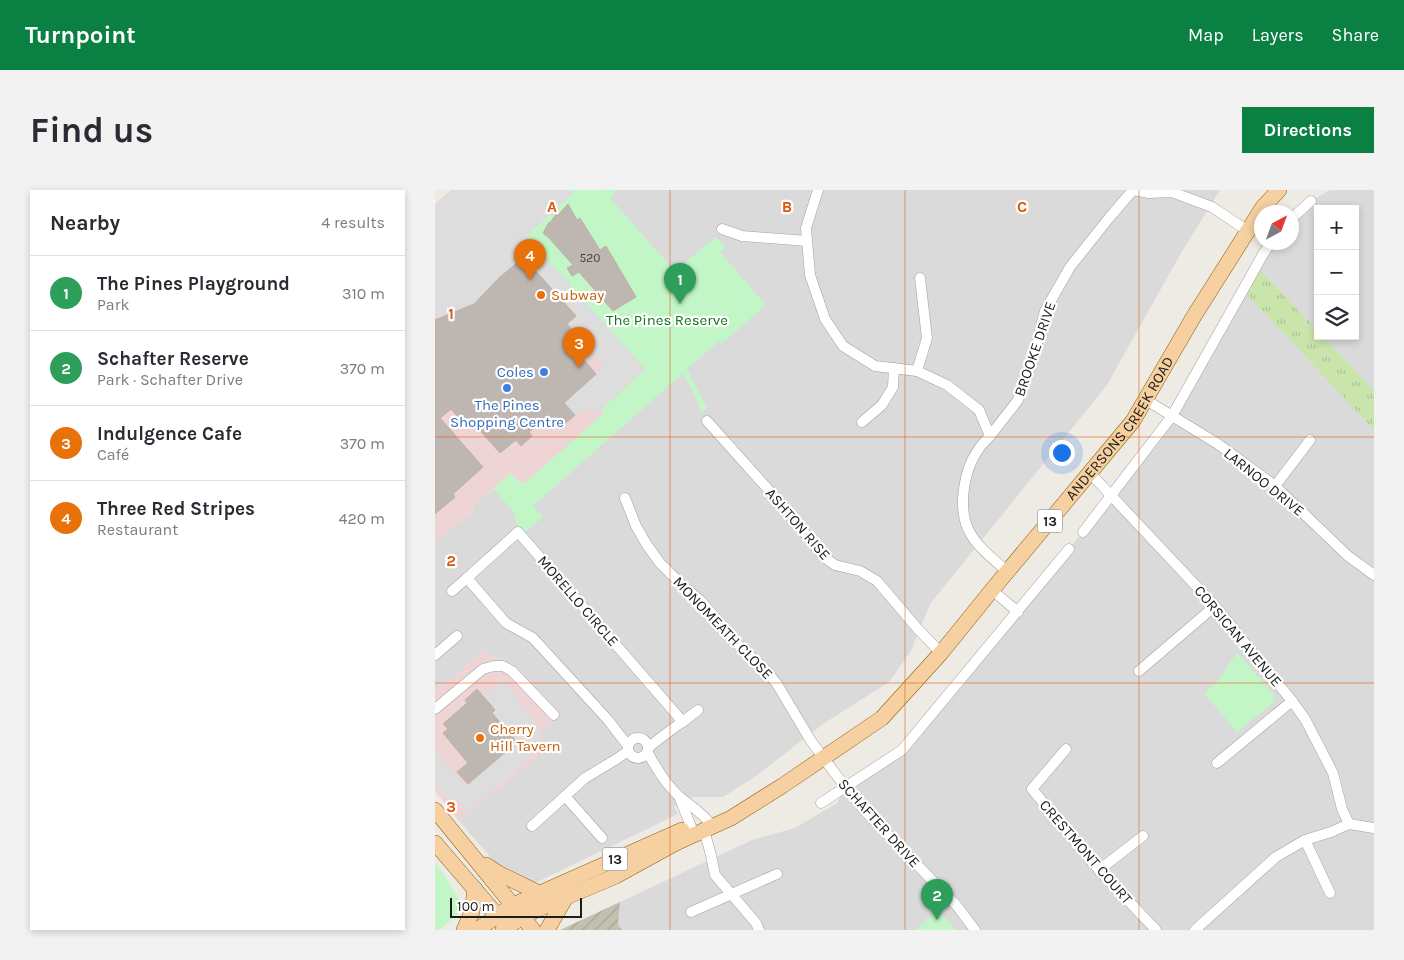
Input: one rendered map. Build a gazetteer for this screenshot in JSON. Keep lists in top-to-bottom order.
{
  "streets": {
    "main road": ["ANDERSONS CREEK ROAD", "13"],
    "street": [
      "BROOKE DRIVE",
      "LARNOO DRIVE",
      "ASHTON RISE",
      "MORELLO CIRCLE",
      "MONOMEATH CLOSE",
      "CORSICAN AVENUE",
      "SCHAFTER DRIVE",
      "CRESTMONT COURT"
    ]
  },
  "crossings": [
    ["BROOKE DRIVE", "ANDERSONS CREEK ROAD"],
    ["ANDERSONS CREEK ROAD", "LARNOO DRIVE"],
    ["ANDERSONS CREEK ROAD", "ASHTON RISE"],
    ["ANDERSONS CREEK ROAD", "MONOMEATH CLOSE"],
    ["ANDERSONS CREEK ROAD", "CORSICAN AVENUE"],
    ["ANDERSONS CREEK ROAD", "SCHAFTER DRIVE"],
    ["MONOMEATH CLOSE", "SCHAFTER DRIVE"]
  ],
  "parks": ["The Pines Reserve"],
  "places": [
    "Subway",
    "Coles",
    "The Pines Shopping Centre",
    "Cherry Hill Tavern"
  ],
  "house_numbers": ["520"],
  "scale_bar": "100 m",
  "north": "top right",
  "page": {
    "header": "Turnpoint",
    "nav": ["Map", "Layers", "Share"],
    "buttons": "Directions",
    "title": "Find us",
    "heading": ["Nearby", "4 results"],
    "map_buttons": ["+", "−"],
    "pins": [
      "4",
      "1",
      "3",
      "2"
    ],
    "list": [
      {
        "mark": "1",
        "name": "The Pines Playground",
        "note": "Park",
        "value": "310 m"
      },
      {
        "mark": "2",
        "name": "Schafter Reserve",
        "note": "Park · Schafter Drive",
        "value": "370 m"
      },
      {
        "mark": "3",
        "name": "Indulgence Cafe",
        "note": "Café",
        "value": "370 m"
      },
      {
        "mark": "4",
        "name": "Three Red Stripes",
        "note": "Restaurant",
        "value": "420 m"
      }
    ],
    "scale": "100 m"
  },
  "grid": {
    "columns": ["A", "B", "C"],
    "rows": ["1", "2", "3"]
  }
}
